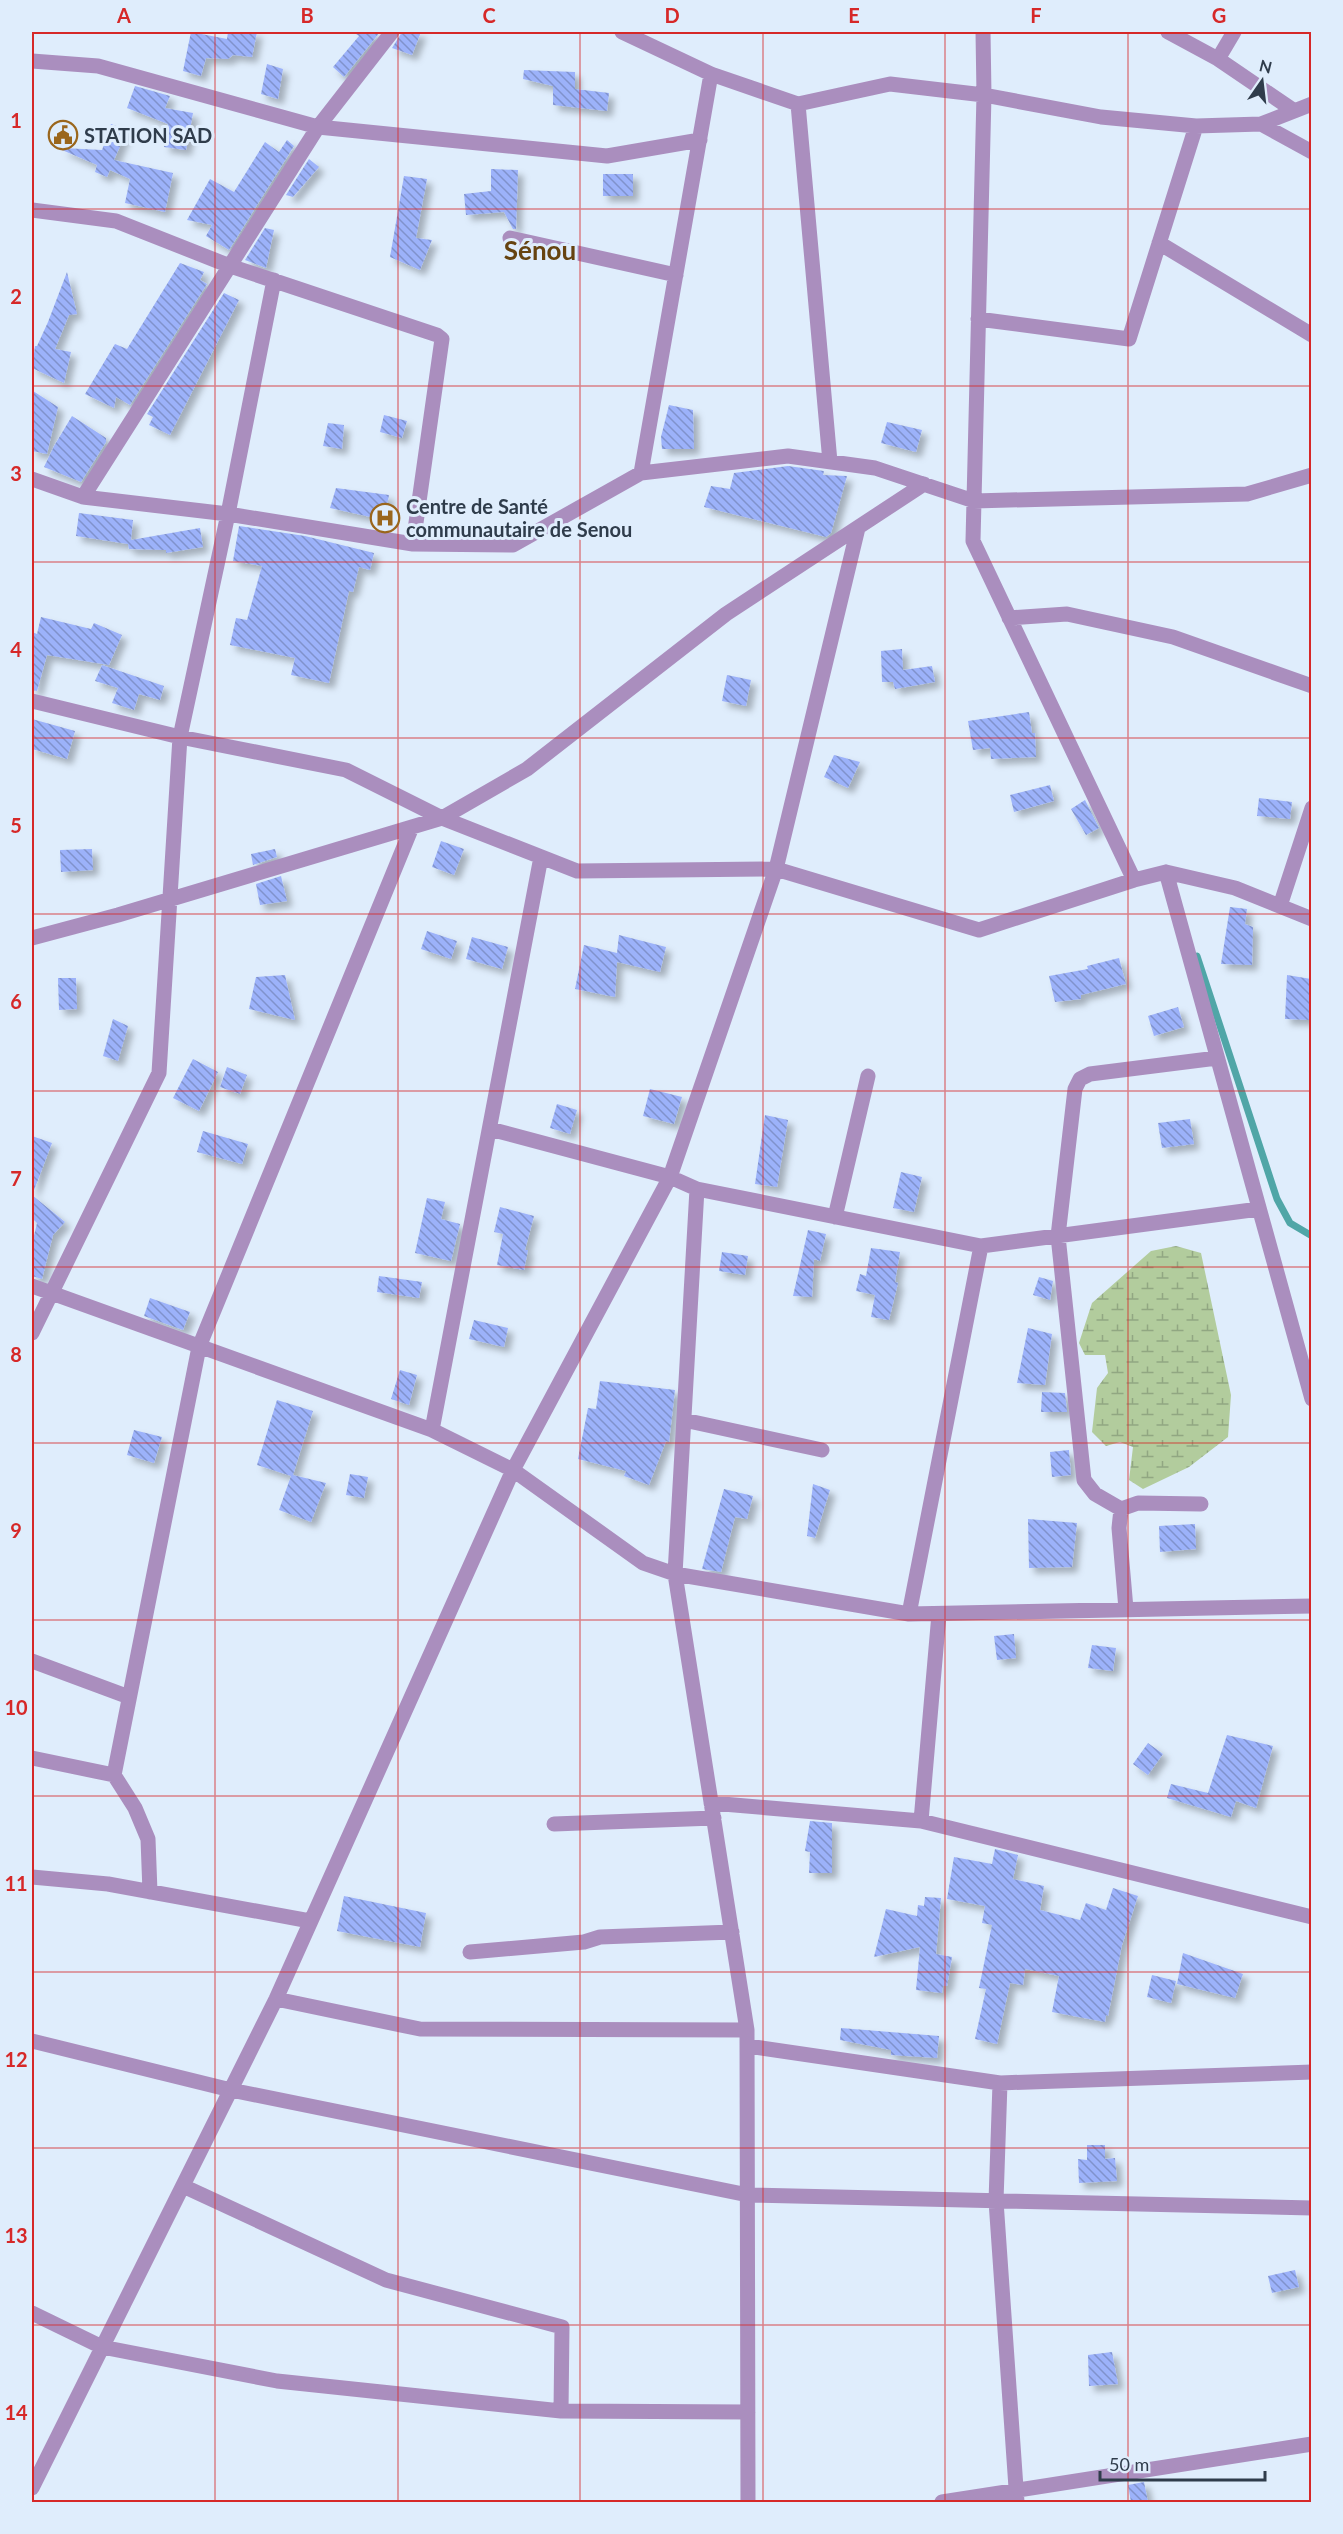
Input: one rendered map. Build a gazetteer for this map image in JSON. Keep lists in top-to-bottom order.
{
  "districts": ["Sénou"],
  "places": {
    "public building": ["STATION SAD"],
    "hospital": ["Centre de Santé communautaire de Senou"]
  },
  "scale_bar": "50 m",
  "north": "top",
  "grid": {
    "columns": [
      "A",
      "B",
      "C",
      "D",
      "E",
      "F",
      "G"
    ],
    "rows": [
      "1",
      "2",
      "3",
      "4",
      "5",
      "6",
      "7",
      "8",
      "9",
      "10",
      "11",
      "12",
      "13",
      "14"
    ]
  }
}
